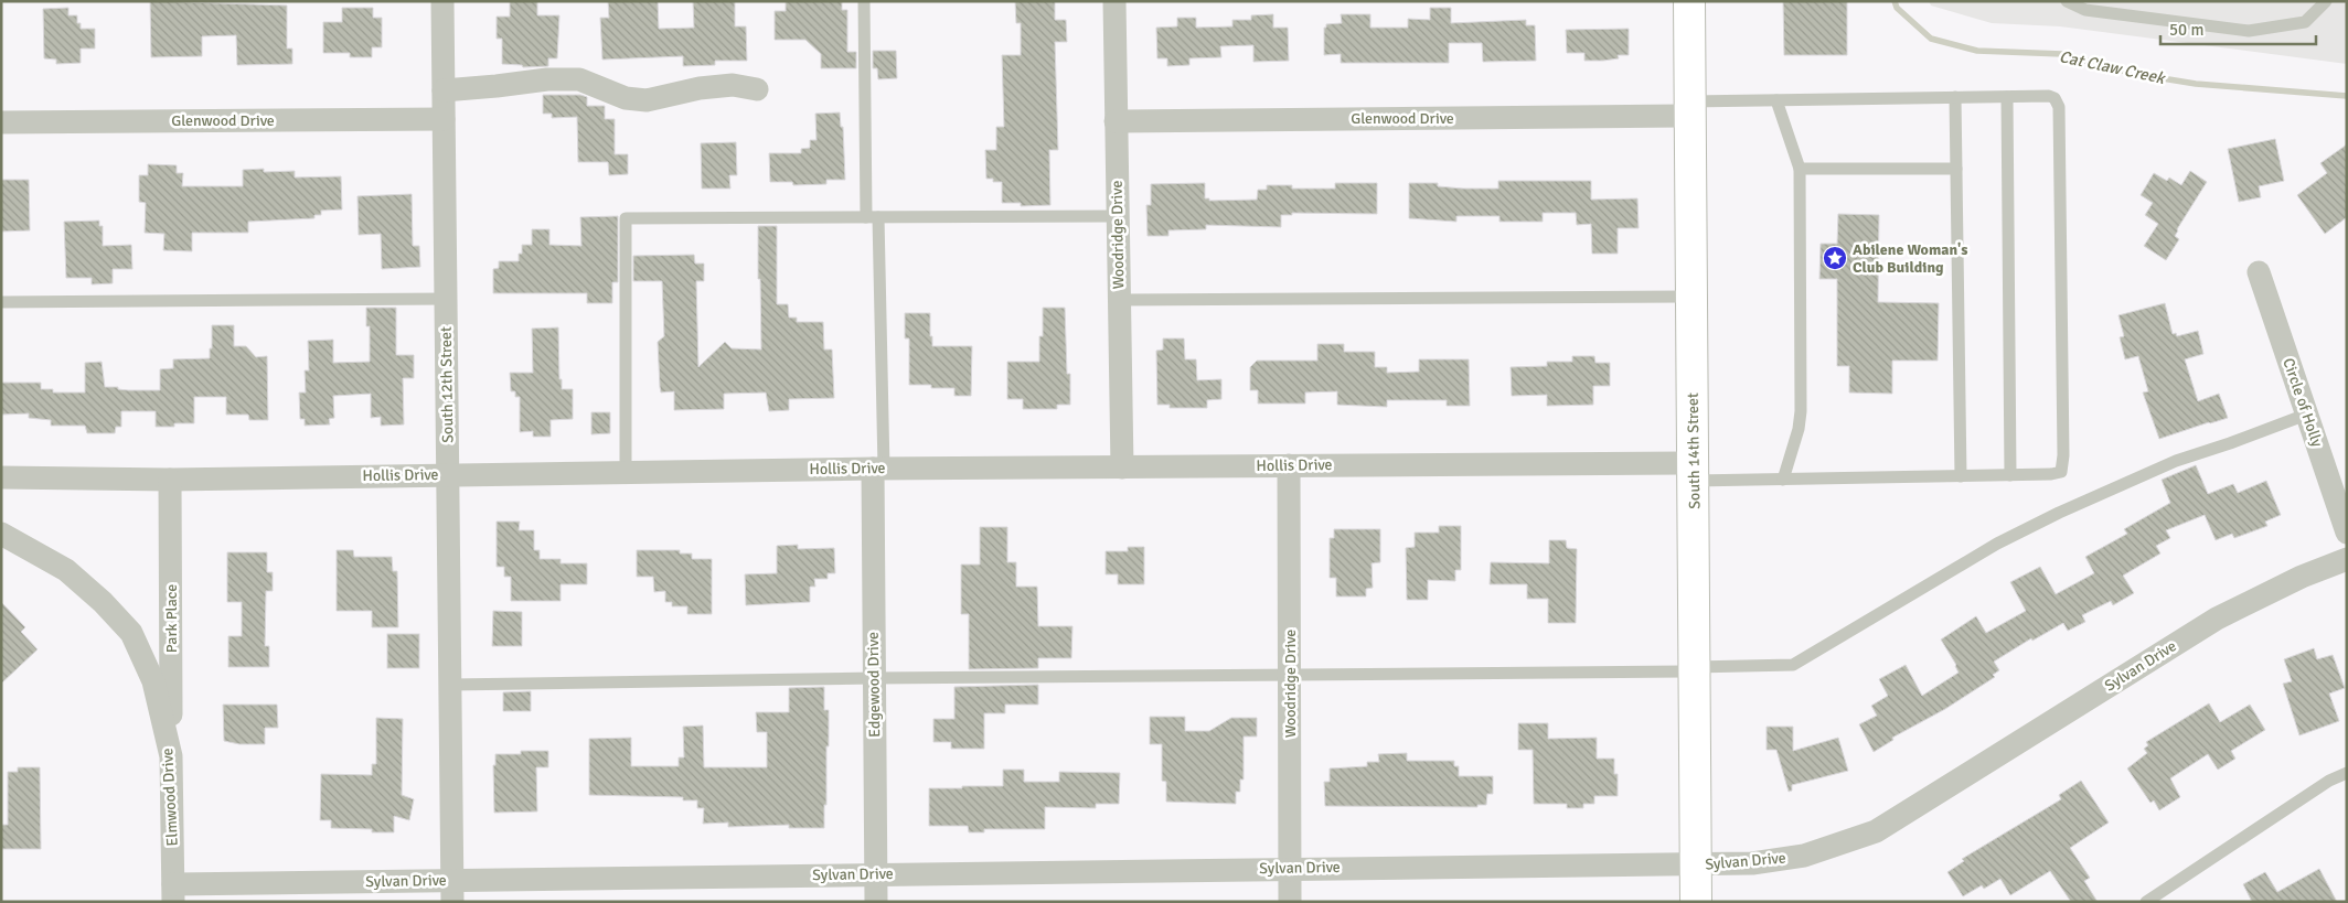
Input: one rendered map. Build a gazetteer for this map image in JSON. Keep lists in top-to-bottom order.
{
  "streets": {
    "main road": ["South 14th Street"],
    "street": [
      "Glenwood Drive",
      "Woodridge Drive",
      "South 12th Street",
      "Circle of Holly",
      "Hollis Drive",
      "Park Place",
      "Sylvan Drive",
      "Edgewood Drive",
      "Elmwood Drive"
    ]
  },
  "crossings": [
    ["Glenwood Drive", "Woodridge Drive"],
    ["Glenwood Drive", "South 12th Street"],
    ["Glenwood Drive", "South 14th Street"],
    ["Woodridge Drive", "Hollis Drive"],
    ["Woodridge Drive", "Sylvan Drive"],
    ["South 12th Street", "Hollis Drive"],
    ["South 12th Street", "Sylvan Drive"],
    ["South 14th Street", "Hollis Drive"],
    ["South 14th Street", "Sylvan Drive"],
    ["Hollis Drive", "Park Place"],
    ["Hollis Drive", "Edgewood Drive"],
    ["Park Place", "Elmwood Drive"],
    ["Sylvan Drive", "Edgewood Drive"],
    ["Sylvan Drive", "Elmwood Drive"]
  ],
  "water": ["Cat Claw Creek"],
  "places": {
    "place": ["Abilene Woman's Club Building"]
  },
  "scale_bar": "50 m"
}
